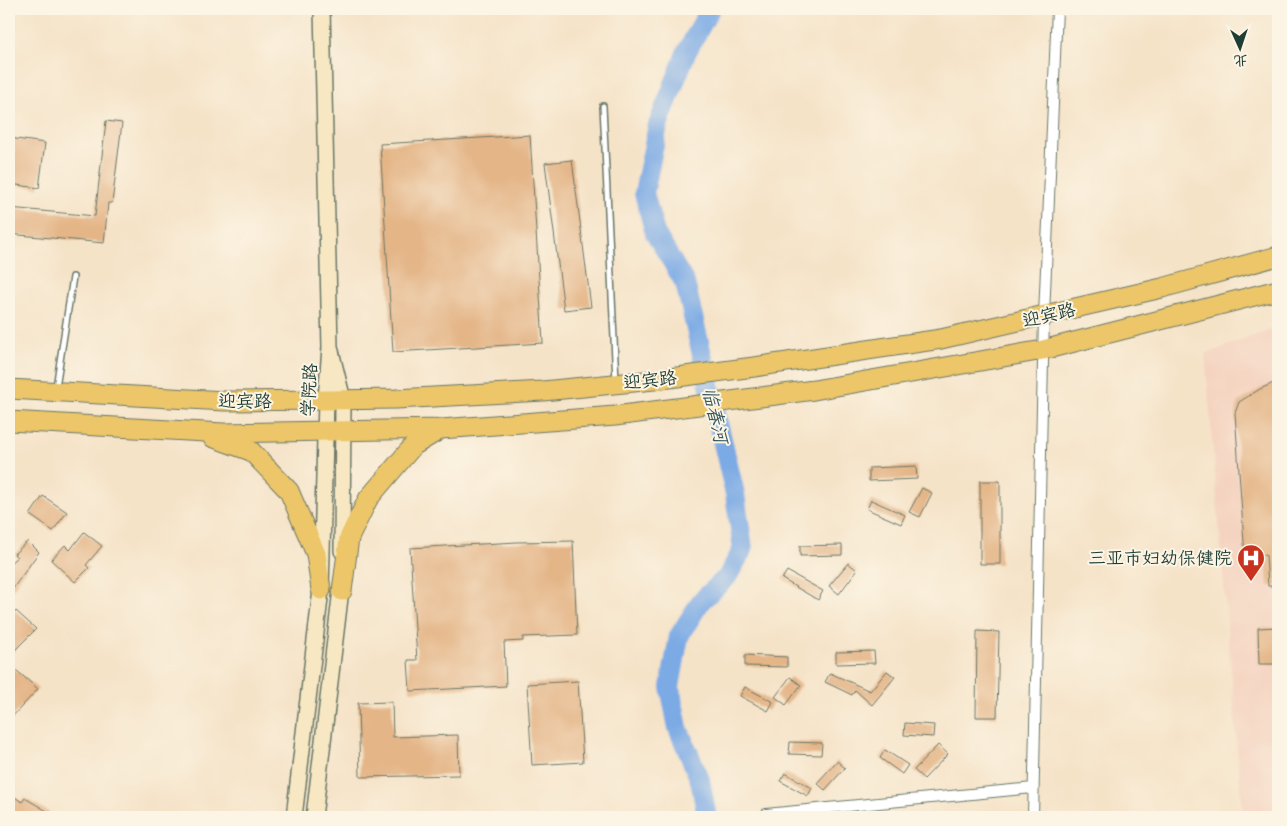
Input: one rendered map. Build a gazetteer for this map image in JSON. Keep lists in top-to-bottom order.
{
  "streets": {
    "highway": ["迎宾路"],
    "main road": ["学院路"]
  },
  "crossings": [
    ["迎宾路", "学院路"]
  ],
  "water": ["临春河"],
  "places": {
    "hospital": ["三亚市妇幼保健院"]
  },
  "north": "bottom"
}
